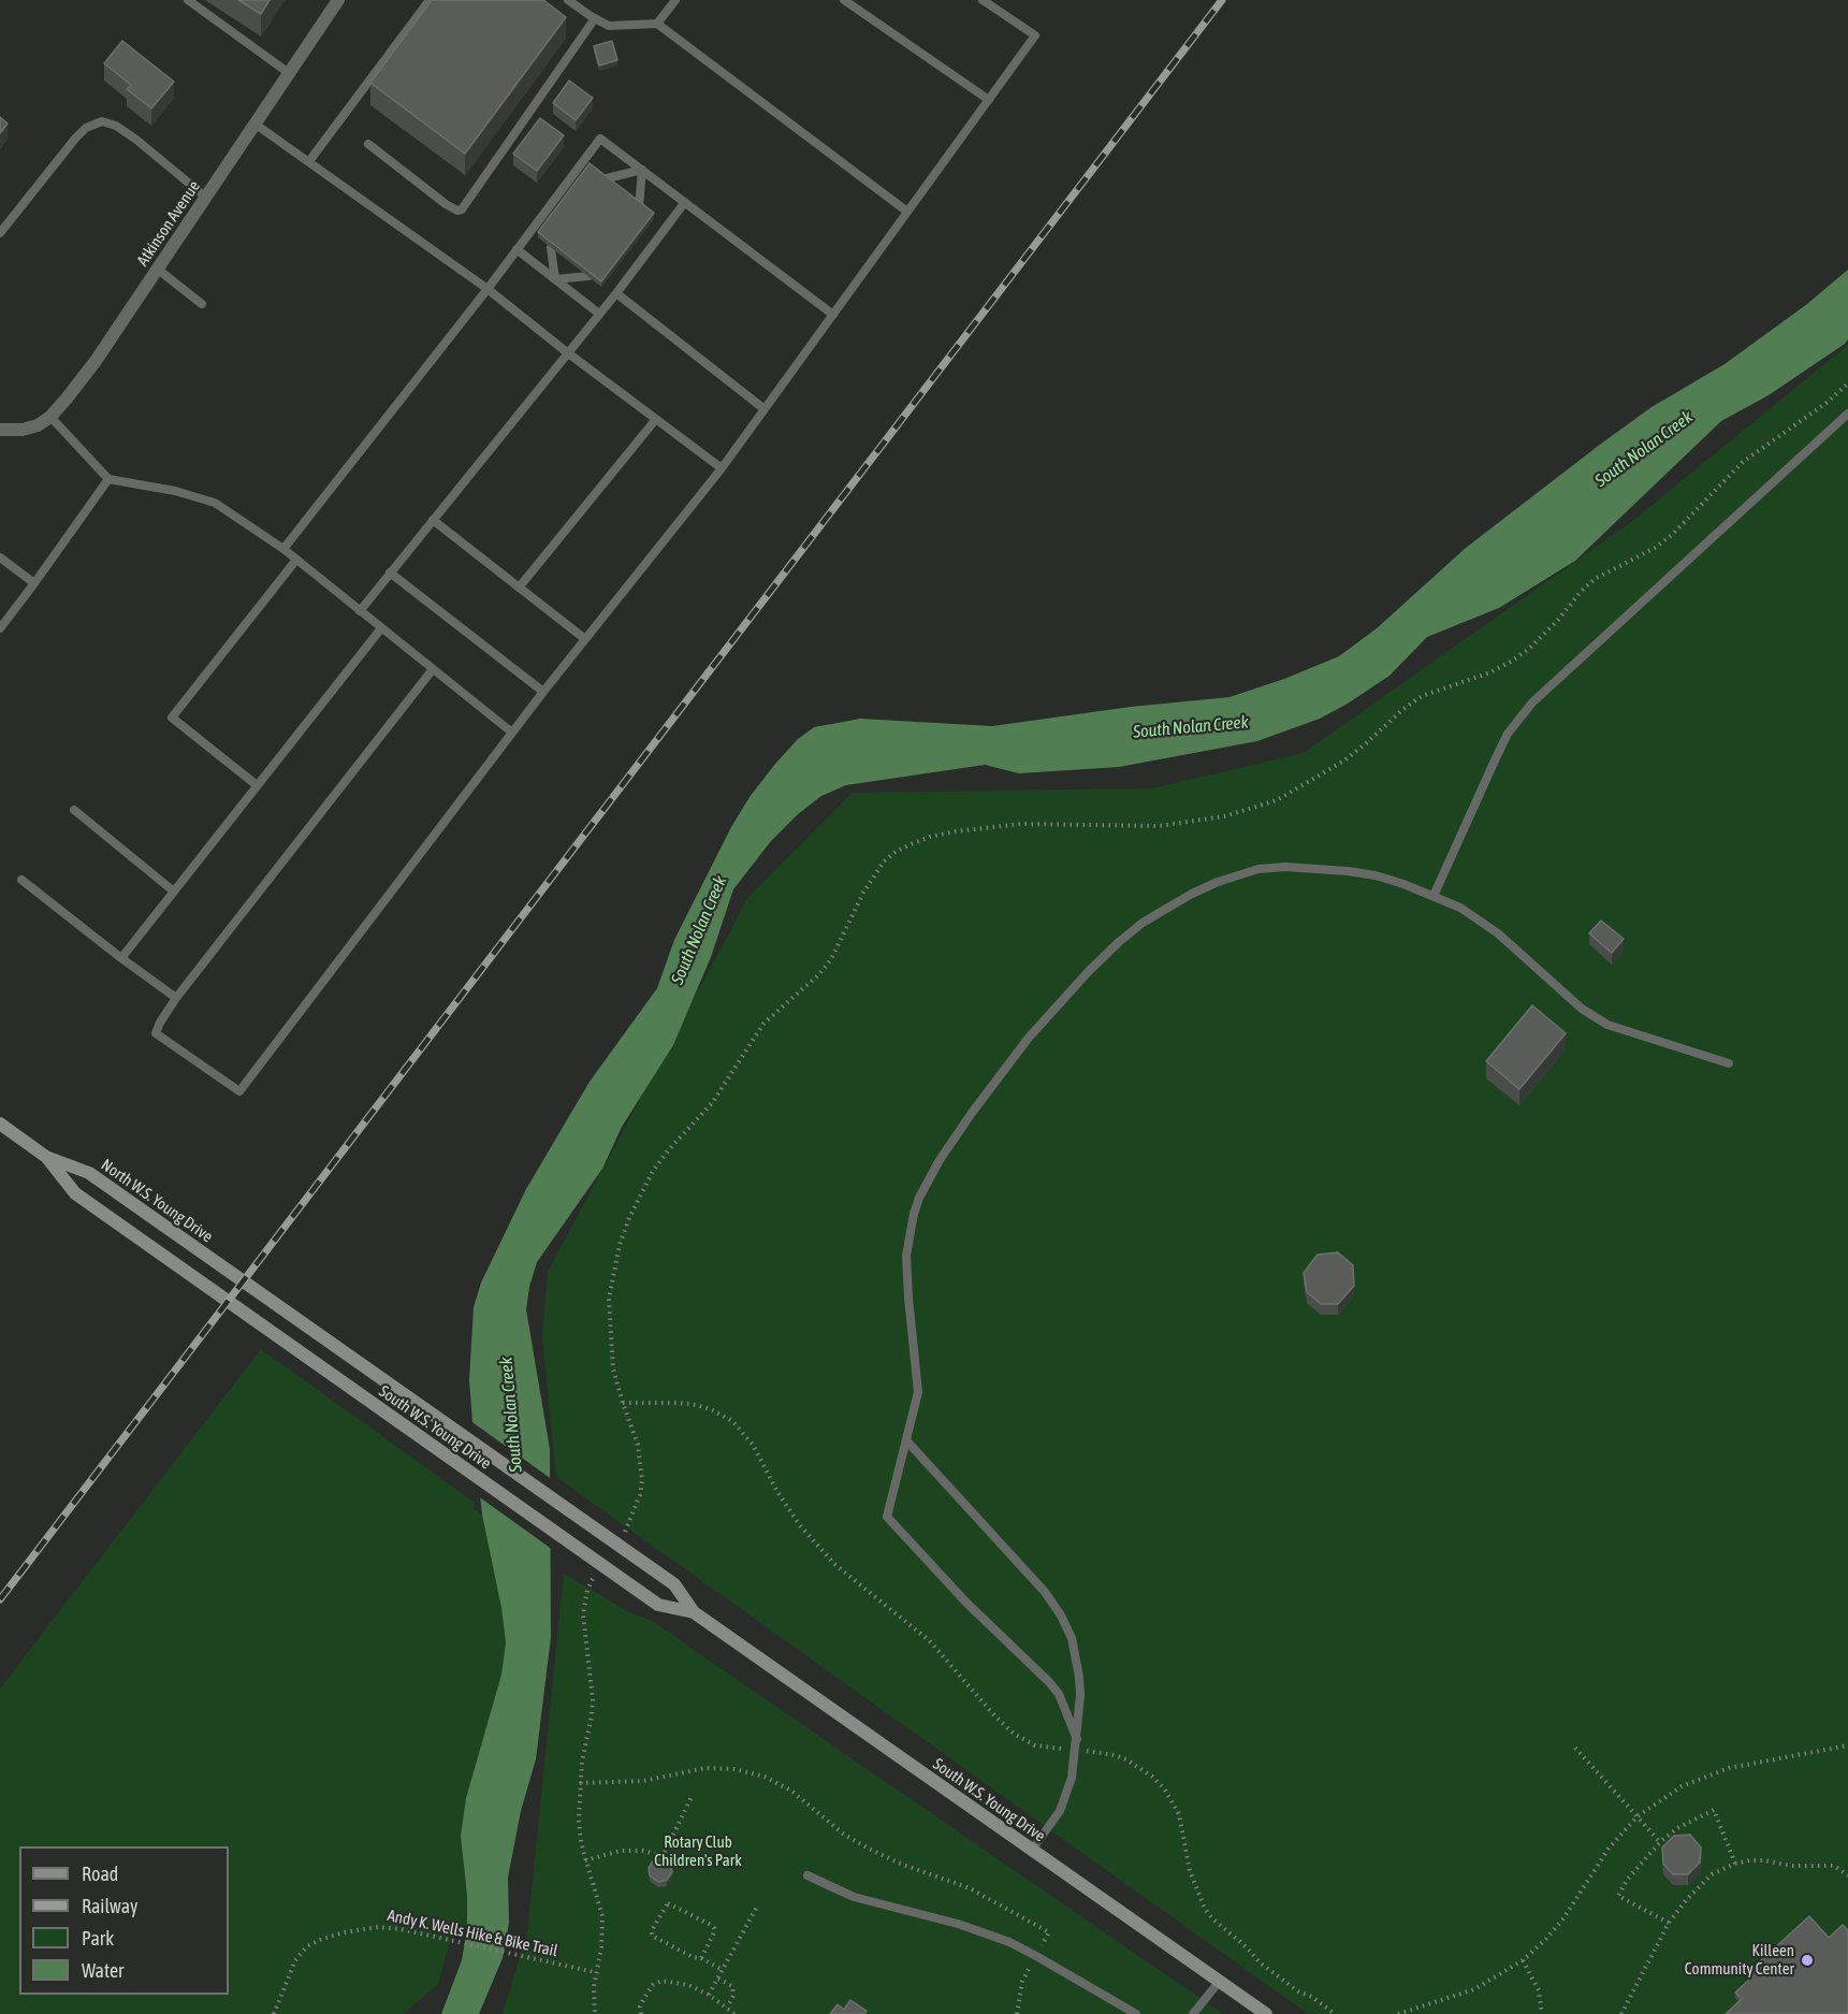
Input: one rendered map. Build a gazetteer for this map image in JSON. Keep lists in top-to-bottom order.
{
  "streets": {
    "main road": ["North W.S. Young Drive", "South W.S. Young Drive"],
    "street": ["Atkinson Avenue"],
    "path": ["Andy K. Wells Hike & Bike Trail"]
  },
  "crossings": [
    ["North W.S. Young Drive", "South W.S. Young Drive"]
  ],
  "water": ["South Nolan Creek"],
  "parks": ["Rotary Club Children's Park"],
  "places": ["Killeen Community Center"],
  "legend": [
    "Road",
    "Railway",
    "Park",
    "Water"
  ]
}
